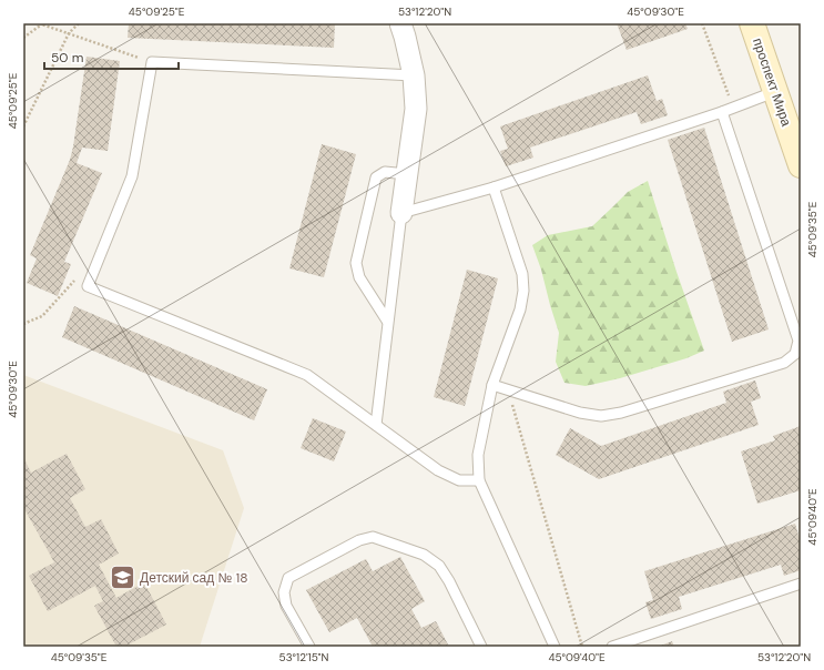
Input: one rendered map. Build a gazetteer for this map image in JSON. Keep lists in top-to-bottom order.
{
  "streets": {
    "main road": ["проспект Мира"]
  },
  "places": {
    "school or university": ["Детский сад № 18"]
  },
  "scale_bar": "50 m",
  "coordinates": [
    "45°09'25\"E",
    "53°12'20\"N",
    "45°09'30\"E",
    "45°09'35\"E",
    "45°09'40\"E",
    "53°12'15\"N"
  ]
}
